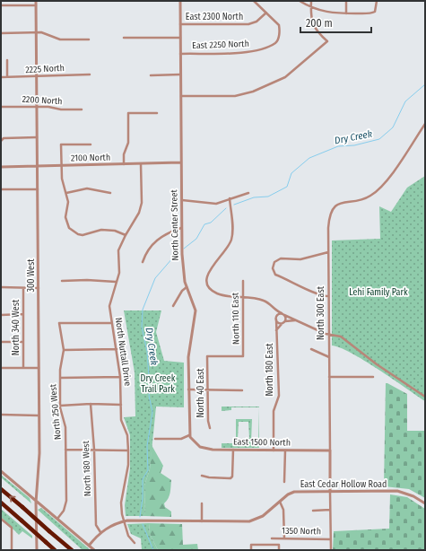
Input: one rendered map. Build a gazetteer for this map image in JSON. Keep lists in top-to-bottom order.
{
  "streets": {
    "street": [
      "East 2300 North",
      "East 2250 North",
      "2225 North",
      "2200 North",
      "2100 North",
      "North Center Street",
      "300 West",
      "North 300 East",
      "North 110 East",
      "North 340 West",
      "North Nuttall Drive",
      "North 180 East",
      "North 40 East",
      "North 250 West",
      "East 1500 North",
      "North 180 West",
      "East Cedar Hollow Road",
      "1350 North"
    ]
  },
  "crossings": [
    ["East 2300 North", "East 2250 North"],
    ["East 2300 North", "North Center Street"],
    ["East 2250 North", "North Center Street"],
    ["2225 North", "300 West"],
    ["2200 North", "300 West"],
    ["2100 North", "North Center Street"],
    ["2100 North", "300 West"],
    ["2100 North", "North Nuttall Drive"],
    ["North Center Street", "East 1500 North"],
    ["North 300 East", "East 1500 North"],
    ["North 300 East", "East Cedar Hollow Road"],
    ["North 300 East", "1350 North"],
    ["North 110 East", "North 40 East"],
    ["North Nuttall Drive", "North 250 West"],
    ["North Nuttall Drive", "East Cedar Hollow Road"],
    ["North 180 East", "East 1500 North"]
  ],
  "water": ["Dry Creek"],
  "parks": ["Lehi Family Park", "Dry Creek Trail Park"],
  "scale_bar": "200 m"
}
